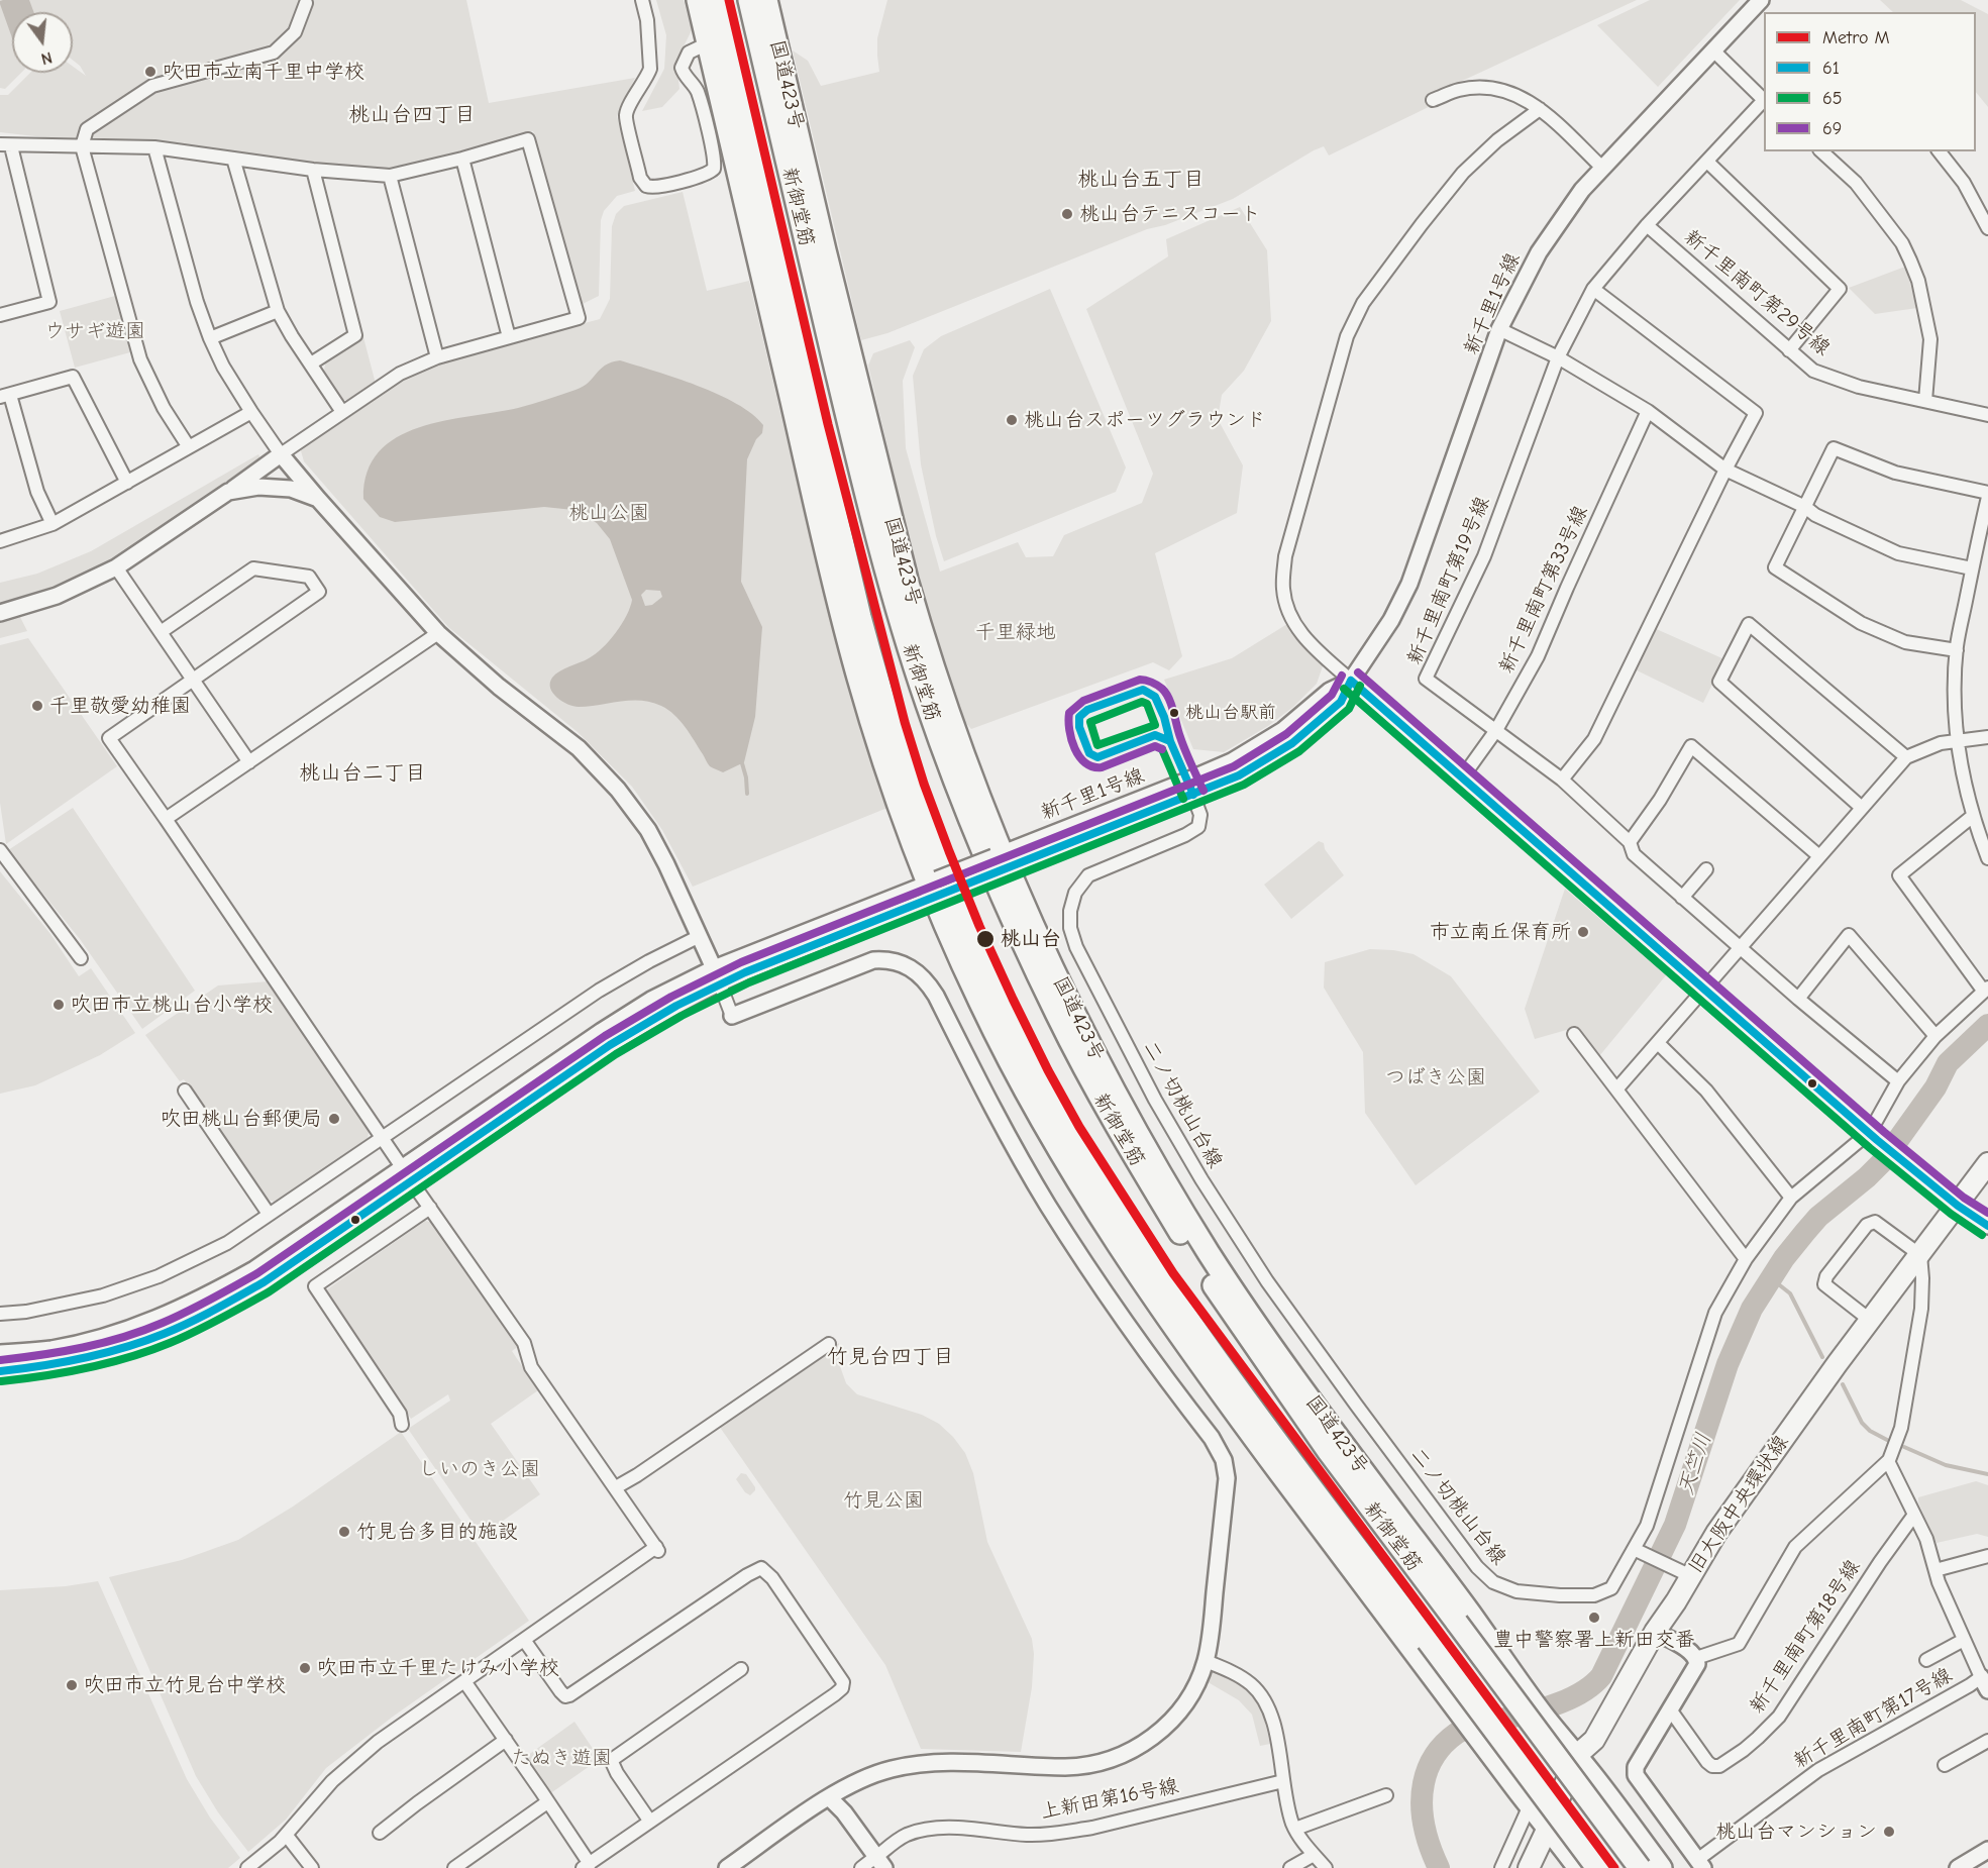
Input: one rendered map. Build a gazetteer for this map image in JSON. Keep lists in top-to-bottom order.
{
  "streets": {
    "highway": ["国道423号", "新御堂筋"],
    "main road": ["旧大阪中央環状線"],
    "street": [
      "新千里南町第29号線",
      "新千里1号線",
      "新千里南町第19号線",
      "新千里南町第33号線",
      "二ノ切桃山台線",
      "新千里南町第18号線",
      "新千里南町第17号線",
      "上新田第16号線"
    ]
  },
  "crossings": [
    ["国道423号", "新千里1号線"],
    ["国道423号", "旧大阪中央環状線"],
    ["新千里南町第29号線", "新千里南町第19号線"],
    ["新千里1号線", "二ノ切桃山台線"],
    ["新千里南町第19号線", "新千里南町第33号線"],
    ["新千里南町第19号線", "二ノ切桃山台線"]
  ],
  "districts": [
    "桃山台四丁目",
    "桃山台五丁目",
    "桃山台二丁目",
    "竹見台四丁目"
  ],
  "water": ["天竺川"],
  "parks": [
    "ウサギ遊園",
    "桃山公園",
    "千里緑地",
    "つばき公園",
    "しいのき公園",
    "竹見公園",
    "たぬき遊園"
  ],
  "places": [
    "吹田市立南千里中学校",
    "桃山台テニスコート",
    "桃山台スポーツグラウンド",
    "千里敬愛幼稚園",
    "桃山台駅前",
    "市立南丘保育所",
    "桃山台",
    "吹田市立桃山台小学校",
    "吹田桃山台郵便局",
    "竹見台多目的施設",
    "豊中警察署上新田交番",
    "吹田市立千里たけみ小学校",
    "吹田市立竹見台中学校",
    "桃山台マンション"
  ],
  "lines": [
    "metro line M",
    "transit line 69",
    "transit line 61",
    "transit line 65"
  ],
  "legend": [
    "Metro M",
    "61",
    "65",
    "69"
  ],
  "north": "bottom"
}
